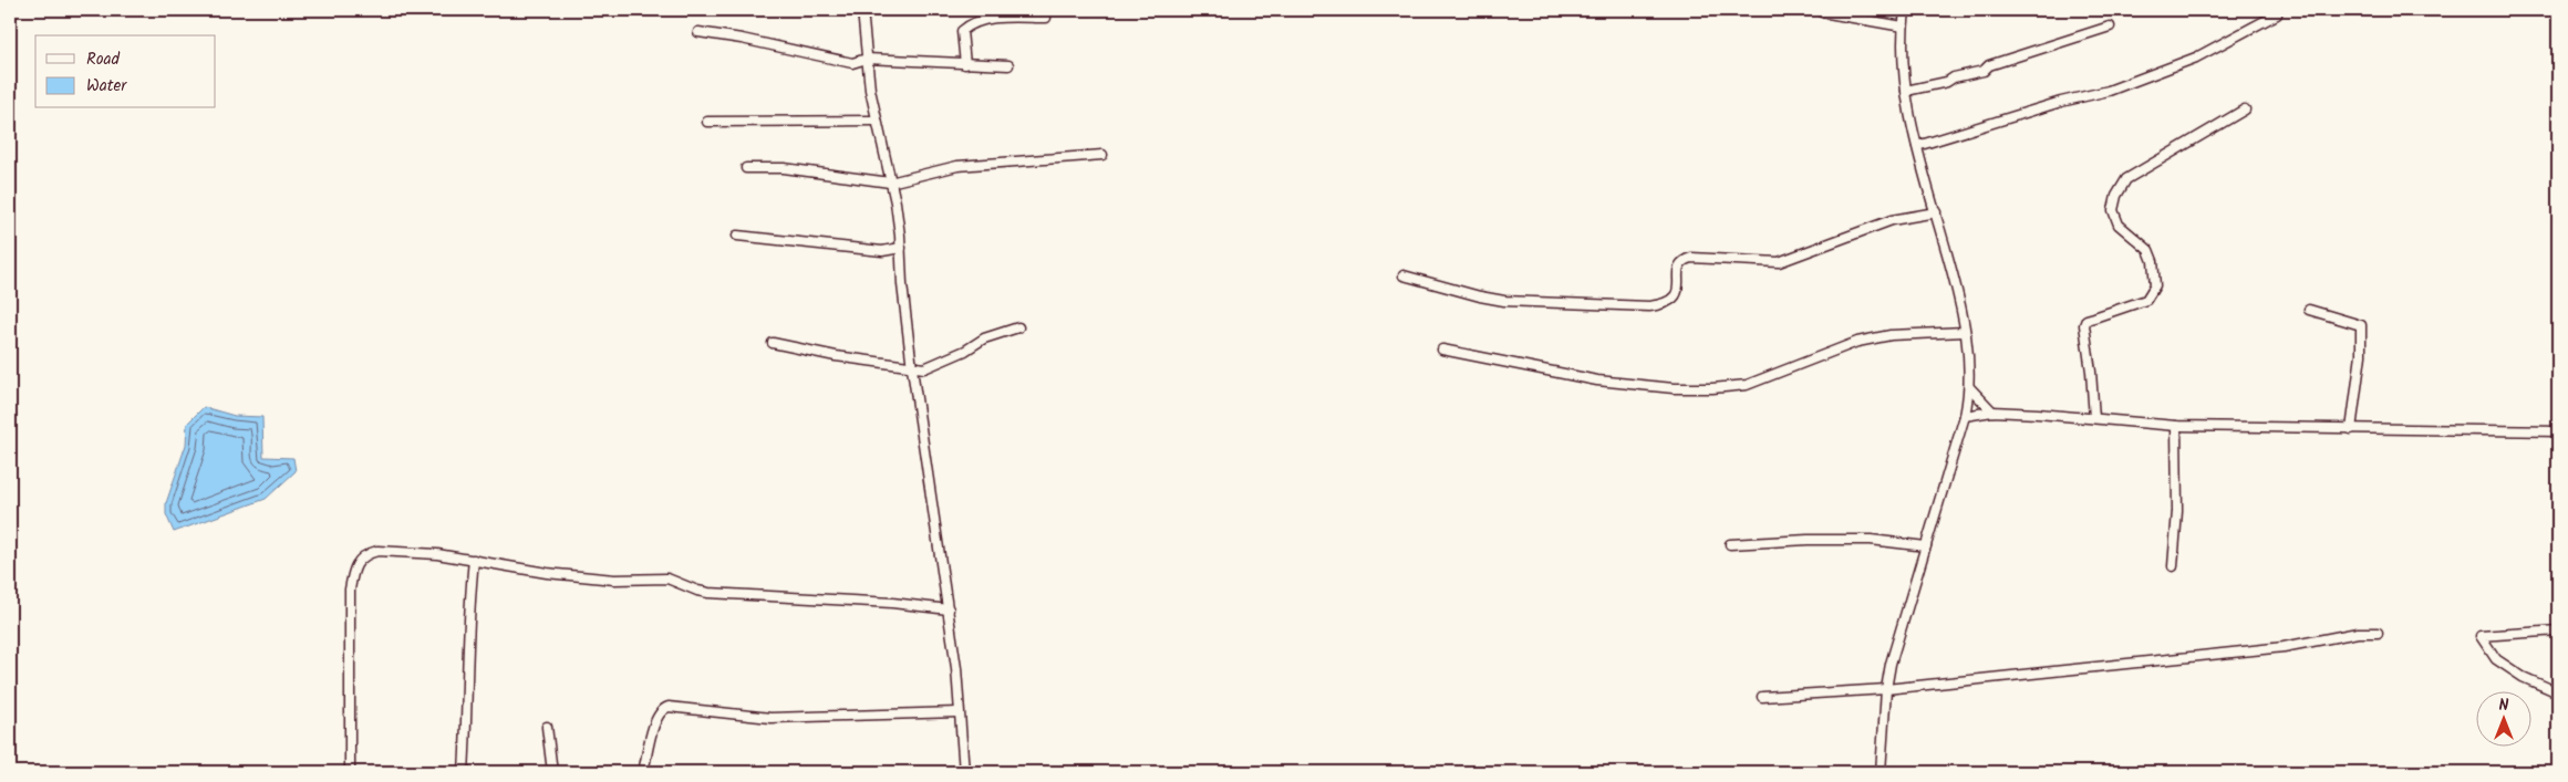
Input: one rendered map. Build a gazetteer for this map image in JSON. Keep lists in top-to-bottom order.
{
  "legend": ["Road", "Water"],
  "north": "top"
}
